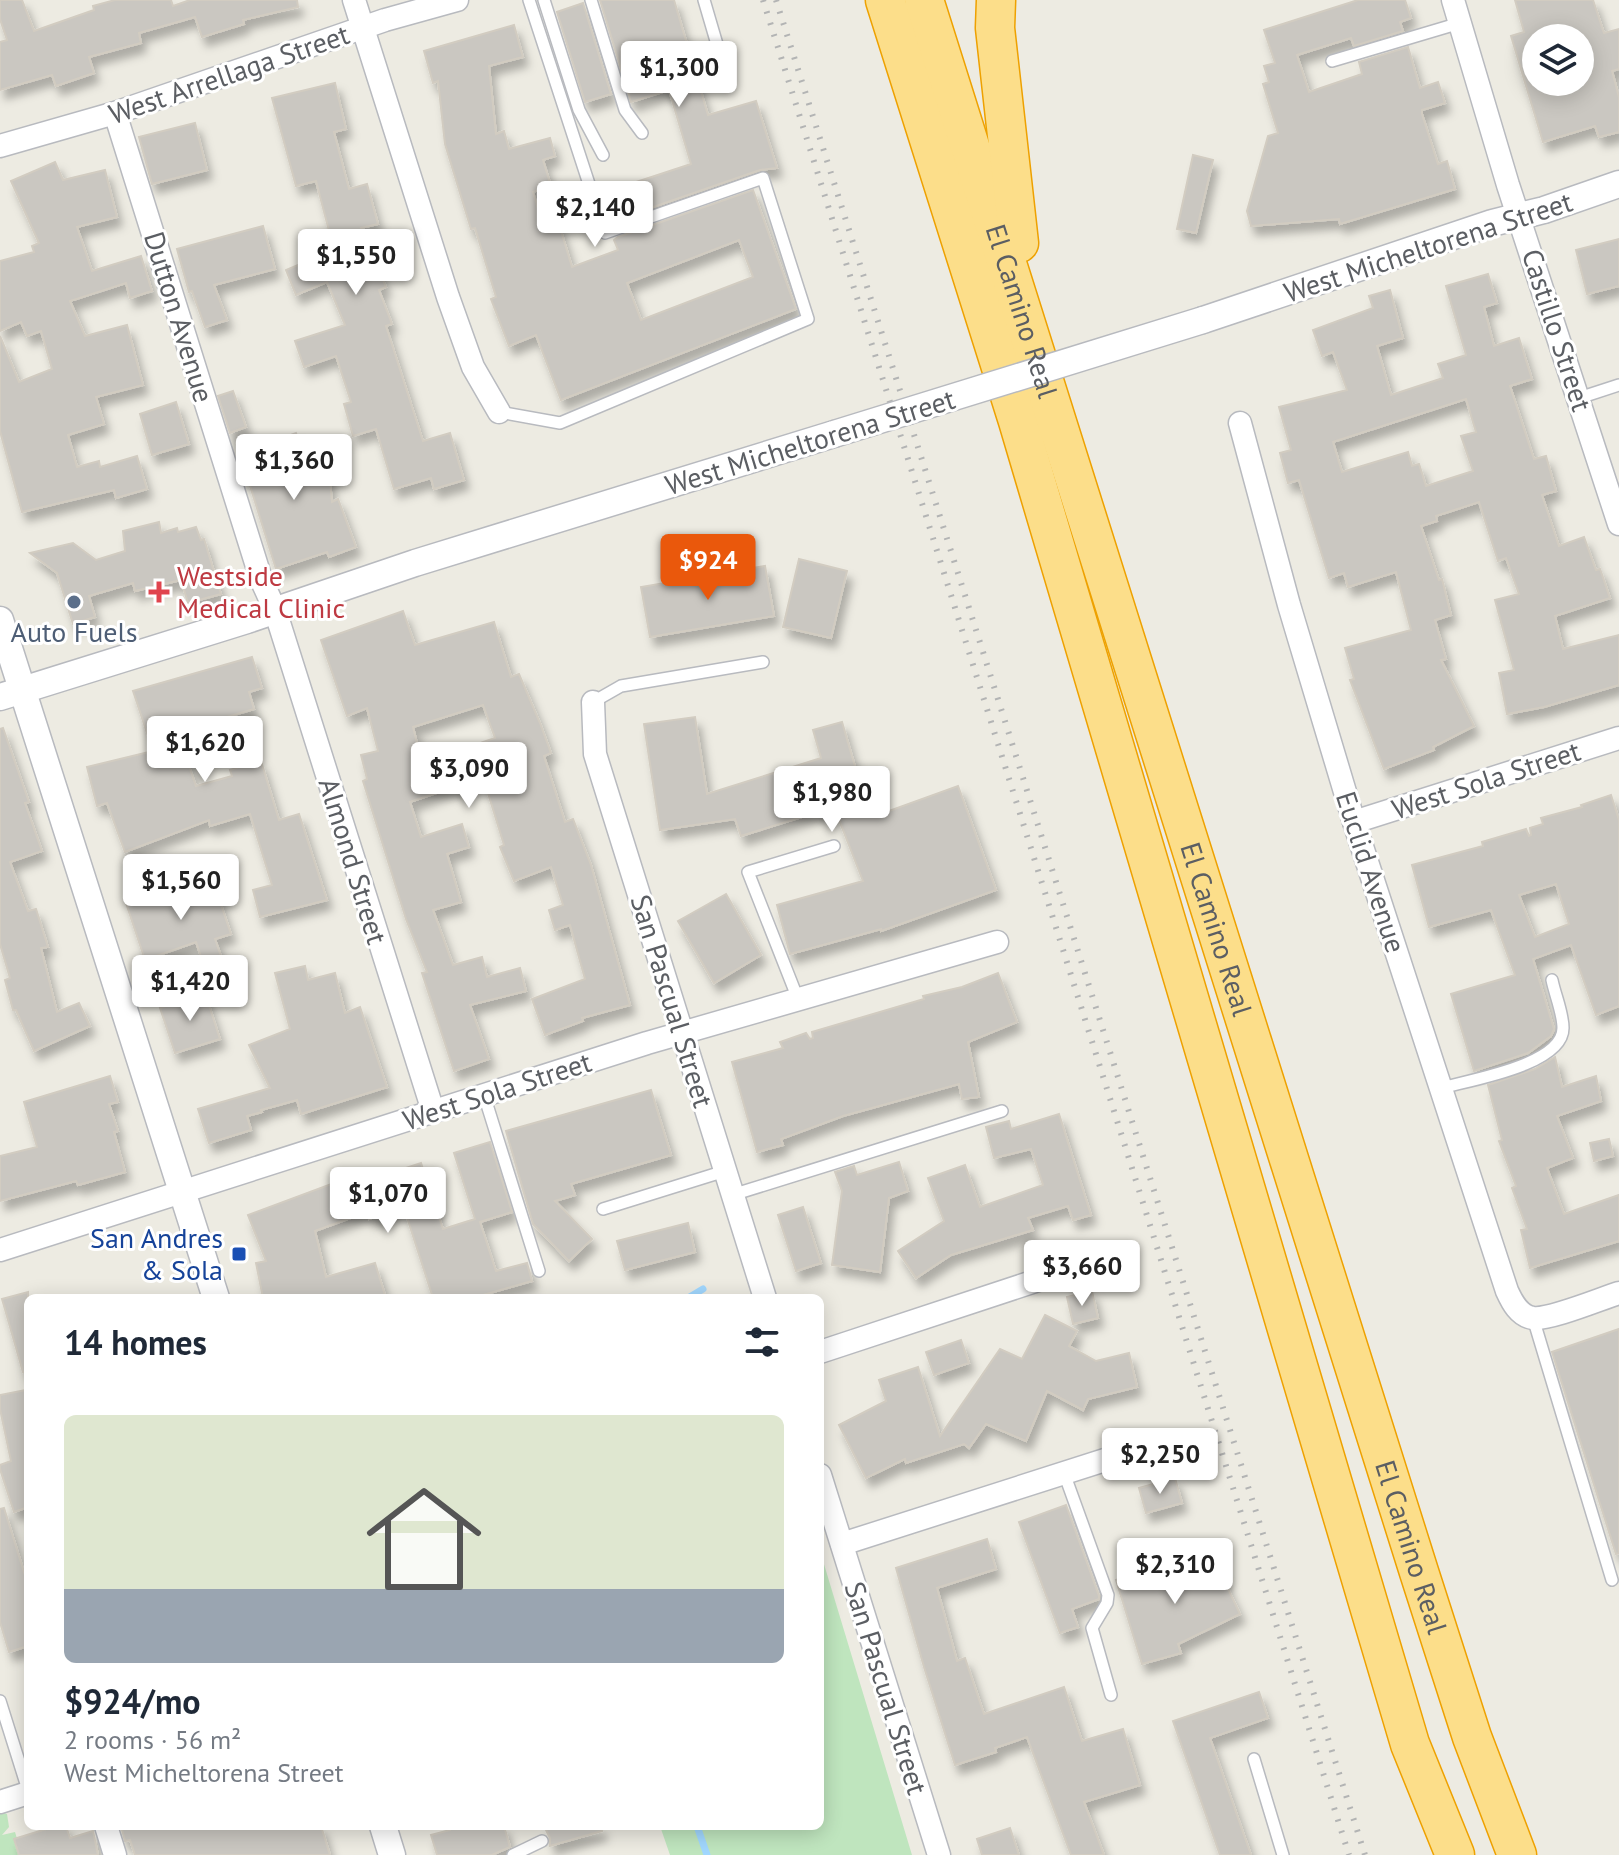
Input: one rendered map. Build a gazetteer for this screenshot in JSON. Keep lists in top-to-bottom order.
{
  "streets": {
    "highway": ["El Camino Real"],
    "street": [
      "West Arrellaga Street",
      "West Micheltorena Street",
      "Dutton Avenue",
      "Castillo Street",
      "West Sola Street",
      "Almond Street",
      "Euclid Avenue",
      "San Pascual Street"
    ]
  },
  "crossings": [
    ["West Arrellaga Street", "Dutton Avenue"],
    ["West Micheltorena Street", "Dutton Avenue"],
    ["West Micheltorena Street", "Castillo Street"],
    ["West Micheltorena Street", "Almond Street"],
    ["Dutton Avenue", "Almond Street"],
    ["West Sola Street", "Almond Street"],
    ["West Sola Street", "Euclid Avenue"],
    ["West Sola Street", "San Pascual Street"]
  ],
  "places": {
    "health": ["Westside Medical Clinic"],
    "other": ["Auto Fuels"],
    "transit": ["San Andres & Sola"]
  },
  "page": {
    "price": [
      "$1,300",
      "$2,140",
      "$1,550",
      "$1,360",
      "$924",
      "$1,620",
      "$3,090",
      "$1,980",
      "$1,560",
      "$1,420",
      "$1,070",
      "$3,660",
      "$2,250",
      "$2,310"
    ],
    "heading": "14 homes",
    "list": [
      {
        "name": "$924/mo",
        "note": "2 rooms · 56 m² · West Micheltorena Street"
      }
    ]
  }
}
